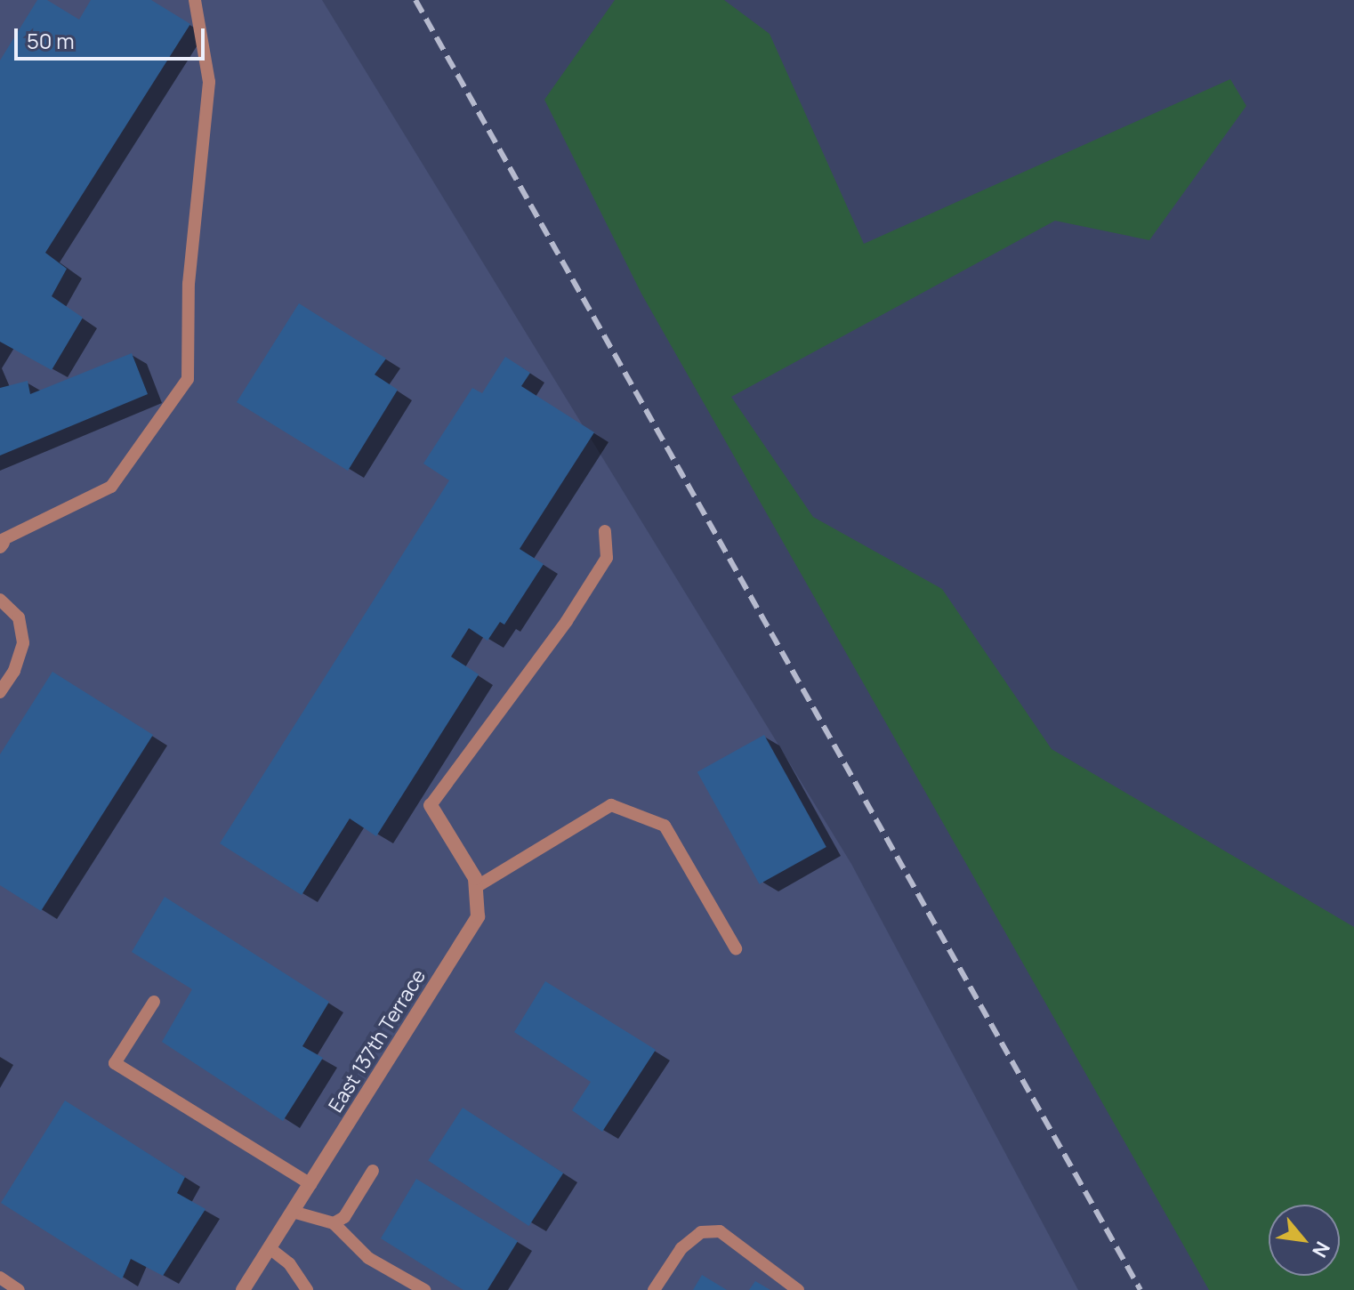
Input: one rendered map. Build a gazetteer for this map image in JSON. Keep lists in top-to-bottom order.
{
  "streets": {
    "street": ["East 137th Terrace"]
  },
  "scale_bar": "50 m",
  "north": "bottom right"
}
